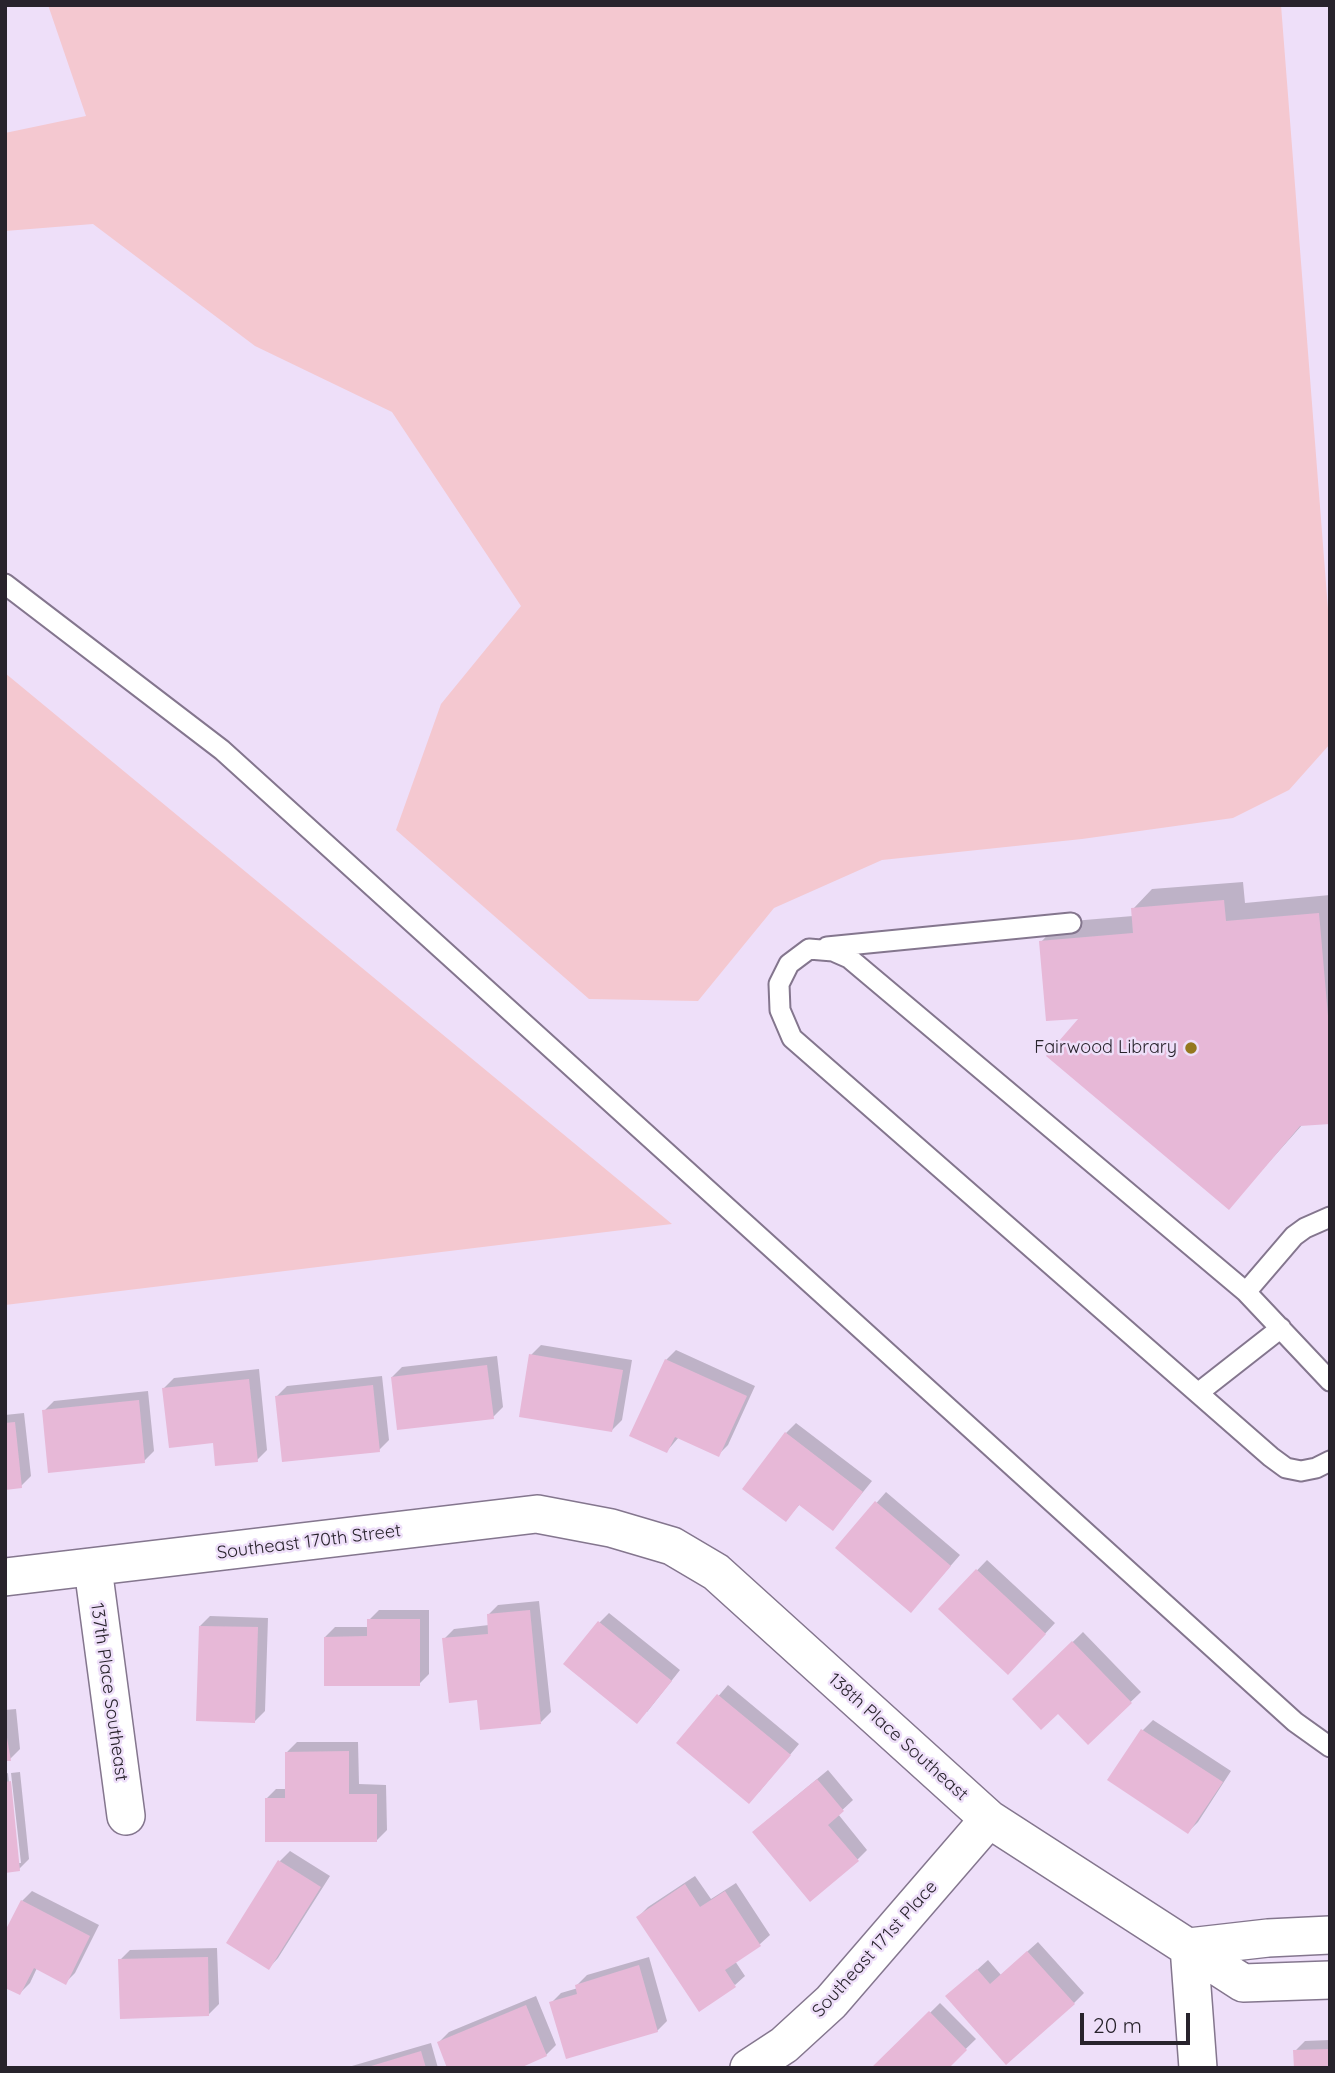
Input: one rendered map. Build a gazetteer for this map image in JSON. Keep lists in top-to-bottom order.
{
  "streets": {
    "street": [
      "Southeast 170th Street",
      "137th Place Southeast",
      "138th Place Southeast",
      "Southeast 171st Place"
    ]
  },
  "crossings": [
    ["Southeast 170th Street", "137th Place Southeast"],
    ["Southeast 170th Street", "138th Place Southeast"],
    ["138th Place Southeast", "Southeast 171st Place"]
  ],
  "places": ["Fairwood Library"],
  "scale_bar": "20 m"
}
